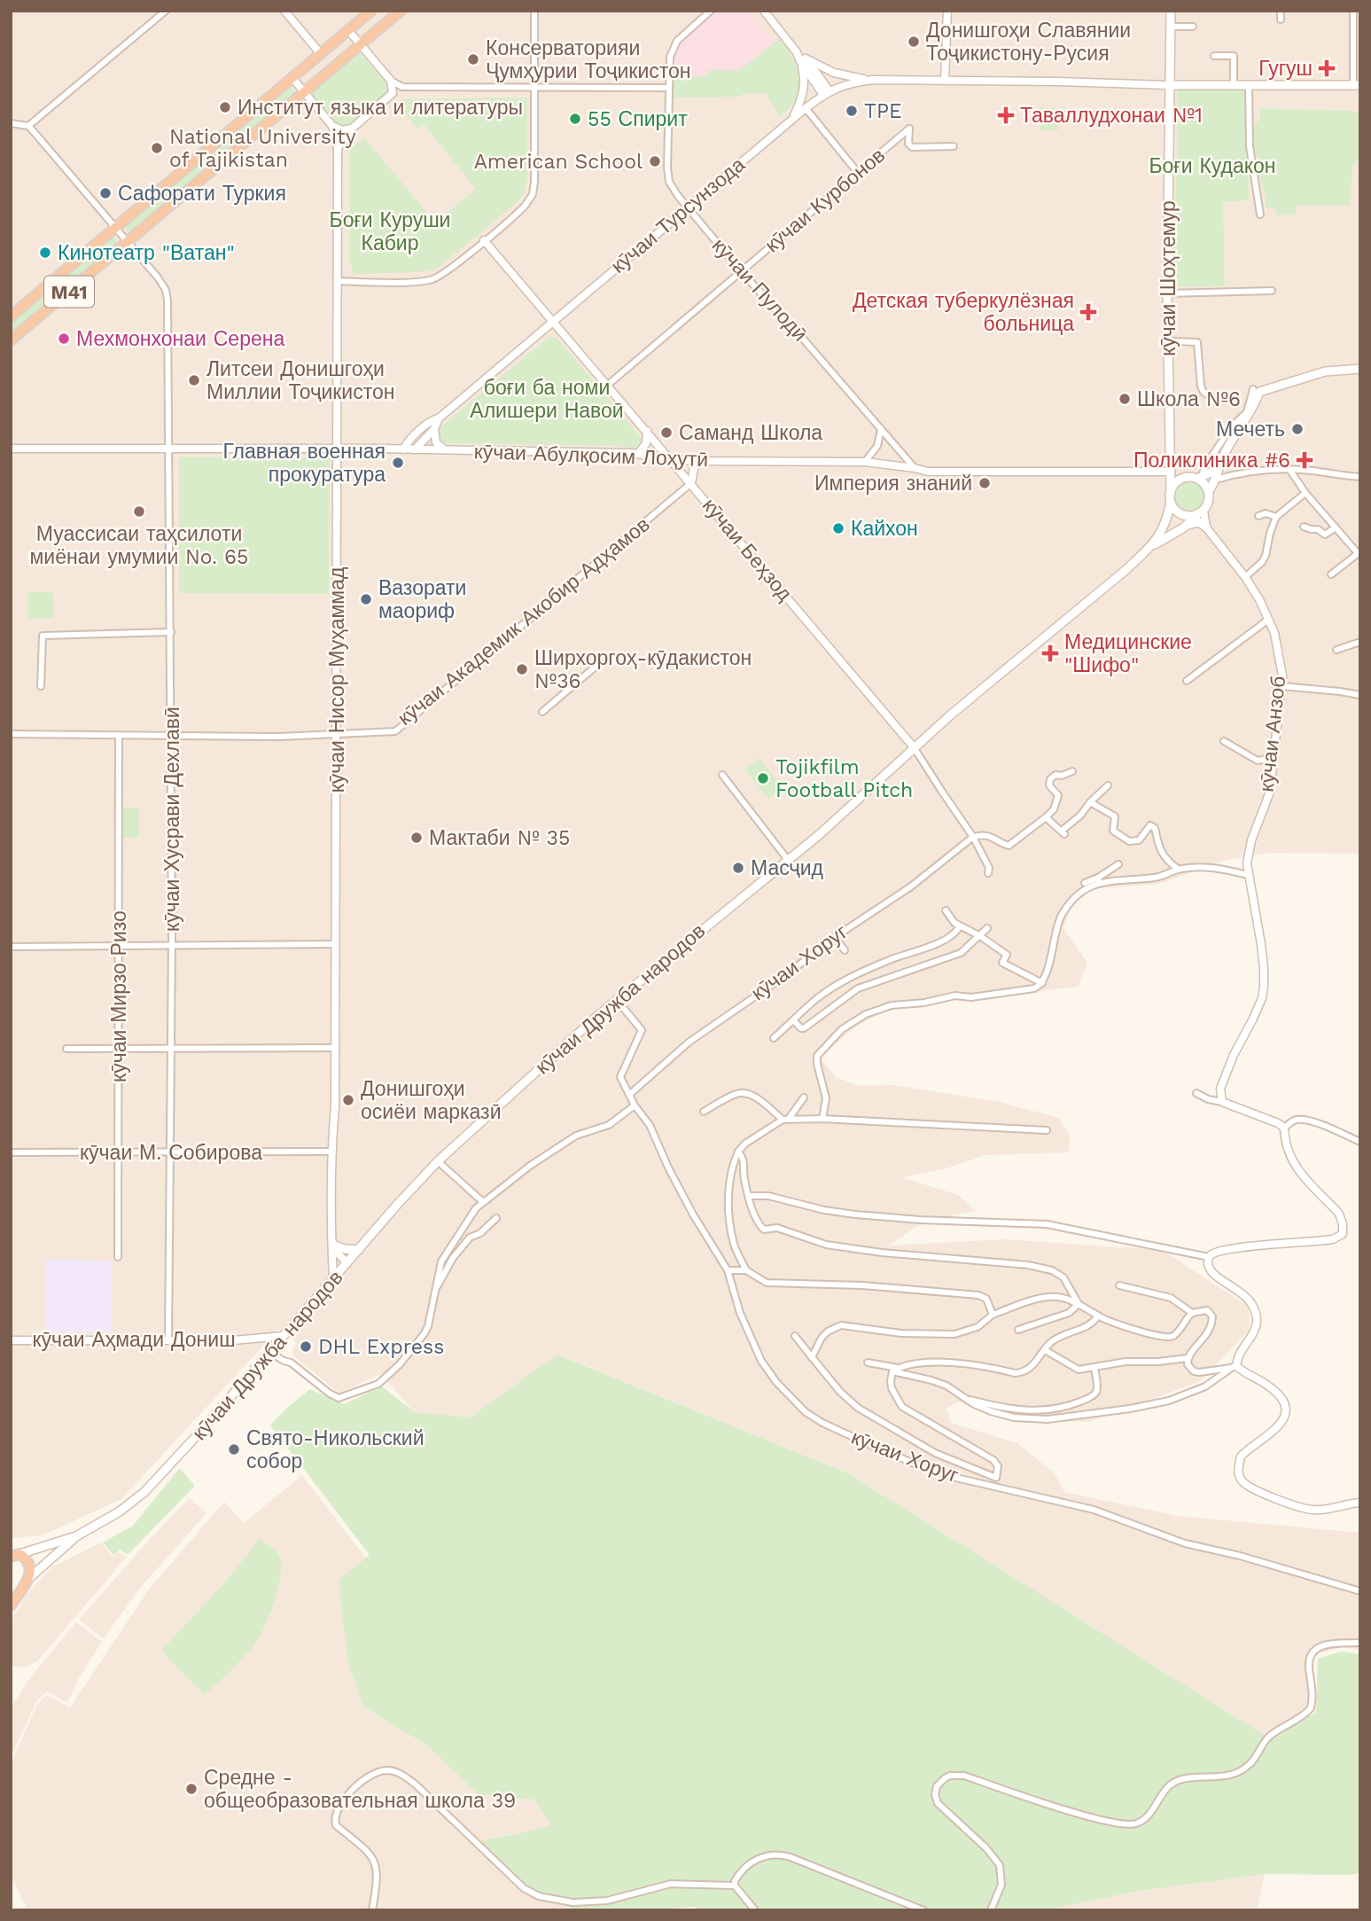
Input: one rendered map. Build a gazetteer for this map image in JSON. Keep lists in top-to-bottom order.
{
  "streets": {
    "highway": ["M41"],
    "main road": ["кӯчаи Шоҳтемур", "кӯчаи Дружба народов"],
    "street": [
      "кӯчаи Курбонов",
      "кӯчаи Турсунзода",
      "кӯчаи Пулодӣ",
      "кӯчаи Абулқосим Лоҳутӣ",
      "кӯчаи Беҳзод",
      "кӯчаи Академик Акобир Адҳамов",
      "кӯчаи Нисор Муҳаммад",
      "кӯчаи Анзоб",
      "кӯчаи Хусрави Дехлавӣ",
      "кӯчаи Хоруг",
      "кӯчаи Мирзо Ризо",
      "кӯчаи М. Собирова",
      "кӯчаи Аҳмади Дониш"
    ]
  },
  "crossings": [
    ["кӯчаи Курбонов", "кӯчаи Пулодӣ"],
    ["кӯчаи Курбонов", "кӯчаи Беҳзод"],
    ["кӯчаи Турсунзода", "кӯчаи Шоҳтемур"],
    ["кӯчаи Турсунзода", "кӯчаи Пулодӣ"],
    ["кӯчаи Турсунзода", "кӯчаи Абулқосим Лоҳутӣ"],
    ["кӯчаи Турсунзода", "кӯчаи Беҳзод"],
    ["кӯчаи Шоҳтемур", "кӯчаи Абулқосим Лоҳутӣ"],
    ["кӯчаи Пулодӣ", "кӯчаи Абулқосим Лоҳутӣ"],
    ["M41", "кӯчаи Нисор Муҳаммад"],
    ["M41", "кӯчаи Хусрави Дехлавӣ"],
    ["кӯчаи Абулқосим Лоҳутӣ", "кӯчаи Беҳзод"],
    ["кӯчаи Абулқосим Лоҳутӣ", "кӯчаи Нисор Муҳаммад"],
    ["кӯчаи Абулқосим Лоҳутӣ", "кӯчаи Хусрави Дехлавӣ"],
    ["кӯчаи Беҳзод", "кӯчаи Академик Акобир Адҳамов"],
    ["кӯчаи Беҳзод", "кӯчаи Дружба народов"],
    ["кӯчаи Академик Акобир Адҳамов", "кӯчаи Нисор Муҳаммад"],
    ["кӯчаи Академик Акобир Адҳамов", "кӯчаи Хусрави Дехлавӣ"],
    ["кӯчаи Академик Акобир Адҳамов", "кӯчаи Мирзо Ризо"],
    ["кӯчаи Нисор Муҳаммад", "кӯчаи Дружба народов"],
    ["кӯчаи Нисор Муҳаммад", "кӯчаи М. Собирова"],
    ["кӯчаи Хусрави Дехлавӣ", "кӯчаи М. Собирова"],
    ["кӯчаи Хусрави Дехлавӣ", "кӯчаи Аҳмади Дониш"],
    ["кӯчаи Хоруг", "кӯчаи Дружба народов"],
    ["кӯчаи Мирзо Ризо", "кӯчаи М. Собирова"],
    ["кӯчаи Дружба народов", "кӯчаи Аҳмади Дониш"]
  ],
  "parks": ["Боғи Кудакон", "Боғи Куруши Кабир", "боғи ба номи Алишери Навоӣ"],
  "places": {
    "other": [
      "Донишгоҳи Славянии Тоҷикистону-Русия",
      "Консерваторияи Ҷумҳурии Тоҷикистон",
      "Институт языка и литературы",
      "TPE",
      "55 Спирит",
      "National University of Tajikistan",
      "American School",
      "Сафорати Туркия",
      "Кинотеатр \"Ватан\"",
      "Мехмонхонаи Серена",
      "Литсеи Донишгоҳи Миллии Тоҷикистон",
      "Школа №6",
      "Мечеть",
      "Саманд Школа",
      "Главная военная прокуратура",
      "Империя знаний",
      "Муассисаи таҳсилоти миёнаи умумии No. 65",
      "Кайхон",
      "Вазорати маориф",
      "Ширхоргоҳ-кӯдакистон №36",
      "Tojikfilm Football Pitch",
      "Мактаби № 35",
      "Масҷид",
      "Донишгоҳи осиёи марказӣ",
      "DHL Express",
      "Свято-Никольский собор",
      "Средне - общеобразовательная школа 39"
    ],
    "health": [
      "Гугуш",
      "Таваллудхонаи №1",
      "Детская туберкулёзная больница",
      "Поликлиника #6",
      "Медицинские \"Шифо\""
    ]
  }
}
